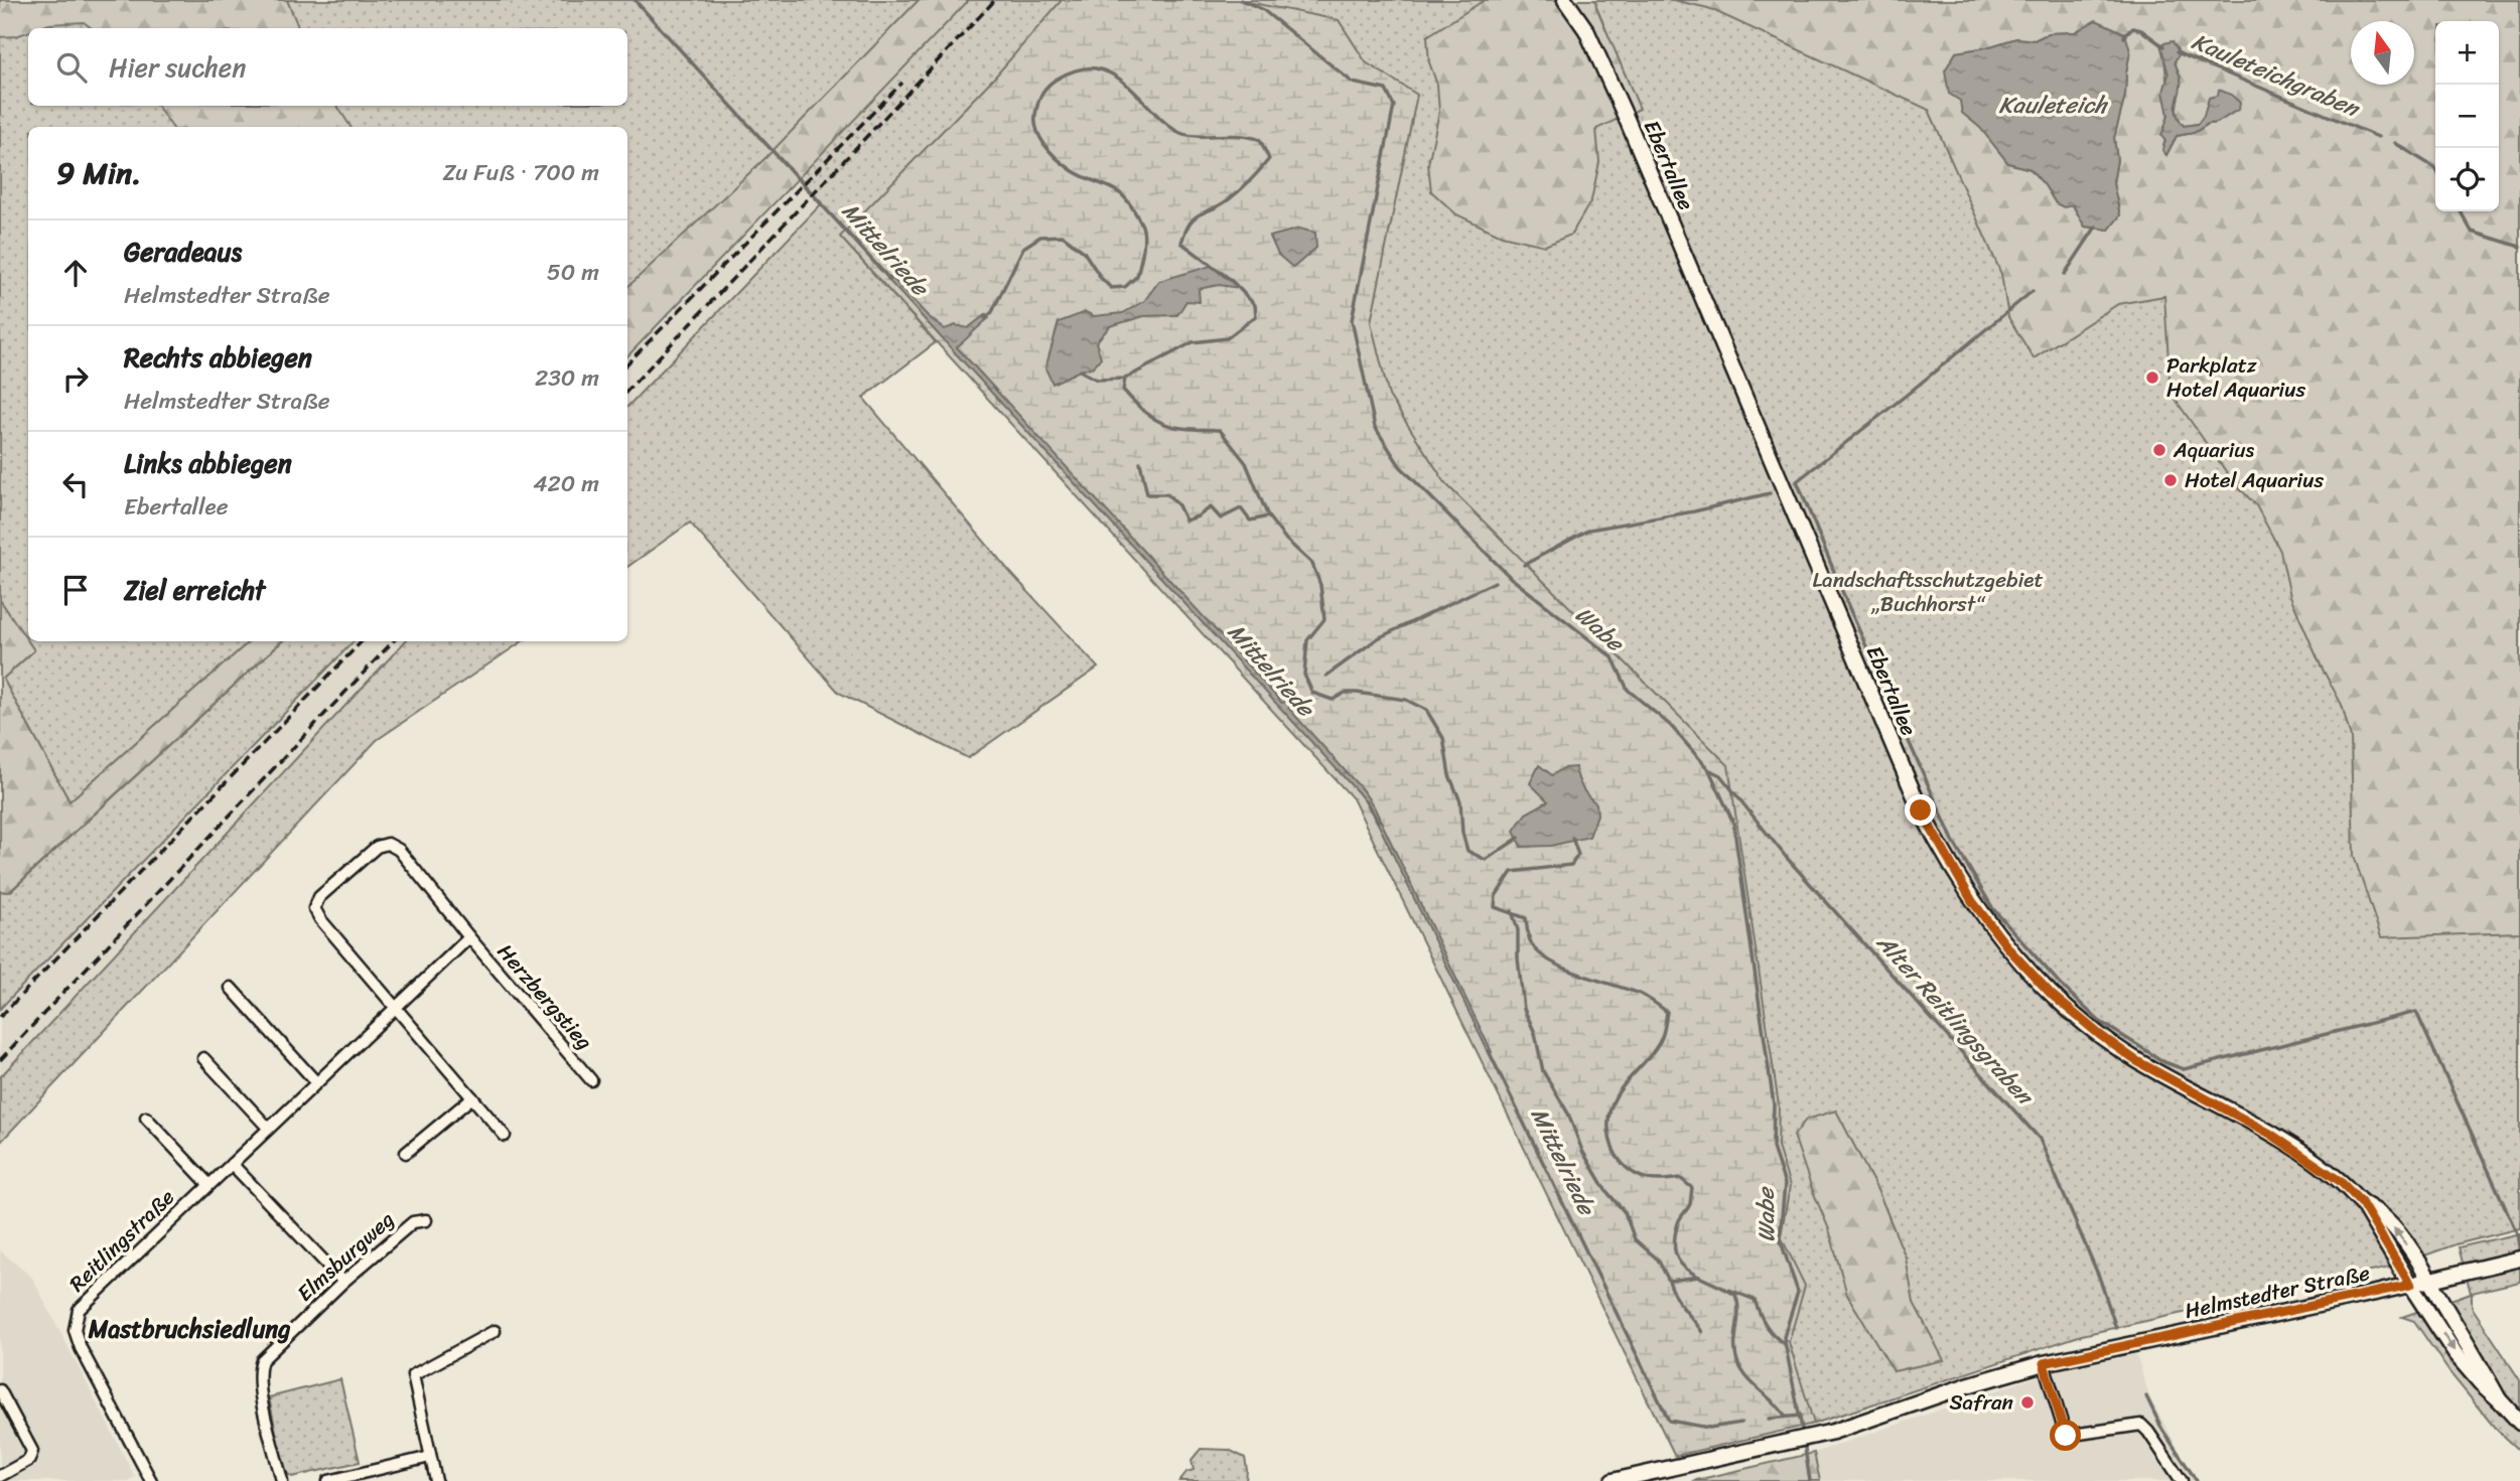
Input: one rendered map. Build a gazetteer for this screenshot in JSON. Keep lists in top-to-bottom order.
{
  "streets": {
    "main road": ["Ebertallee", "Helmstedter Straße"],
    "street": ["Herzbergstieg", "Reitlingstraße", "Elmsburgweg"]
  },
  "crossings": [
    ["Ebertallee", "Helmstedter Straße"],
    ["Herzbergstieg", "Reitlingstraße"]
  ],
  "districts": ["Mastbruchsiedlung"],
  "water": [
    "Kauleteichgraben",
    "Kauleteich",
    "Mittelriede",
    "Wabe",
    "Alter Reitlingsgraben"
  ],
  "parks": ["Landschaftsschutzgebiet „Buchhorst“"],
  "places": [
    "Parkplatz Hotel Aquarius",
    "Aquarius",
    "Hotel Aquarius",
    "Safran"
  ],
  "north": "top",
  "page": {
    "map_buttons": ["+", "−"],
    "search": "Hier suchen",
    "heading": ["9 Min.", "Zu Fuß · 700 m"],
    "list": [
      ["Geradeaus", "Helmstedter Straße", "50 m"],
      ["Rechts abbiegen", "Helmstedter Straße", "230 m"],
      ["Links abbiegen", "Ebertallee", "420 m"],
      "Ziel erreicht"
    ]
  }
}
